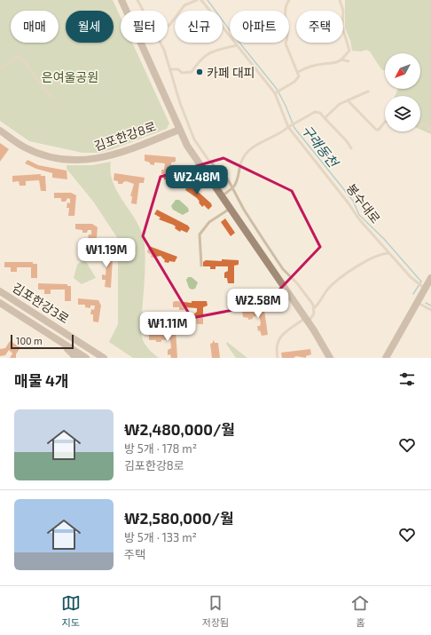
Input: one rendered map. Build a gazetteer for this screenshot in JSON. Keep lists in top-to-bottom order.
{
  "streets": {
    "street": ["김포한강8로", "김포한강3로"],
    "lane": ["봉수대로"]
  },
  "water": ["구래동천"],
  "parks": ["은여울공원"],
  "places": ["카페 대피"],
  "scale_bar": "100 m",
  "north": "bottom left",
  "page": {
    "chip": [
      "매매",
      "월세",
      "필터",
      "신규",
      "아파트",
      "주택"
    ],
    "price": [
      "₩2.48M",
      "₩1.19M",
      "₩2.58M",
      "₩1.11M"
    ],
    "scale": "100 m",
    "heading": "매물 4개",
    "list": [
      {
        "name": "₩2,480,000/월",
        "note": "방 5개 · 178 m² · 김포한강8로"
      },
      {
        "name": "₩2,580,000/월",
        "note": "방 5개 · 133 m² · 주택"
      }
    ],
    "tabs": ["지도", "저장됨", "홈"]
  }
}
